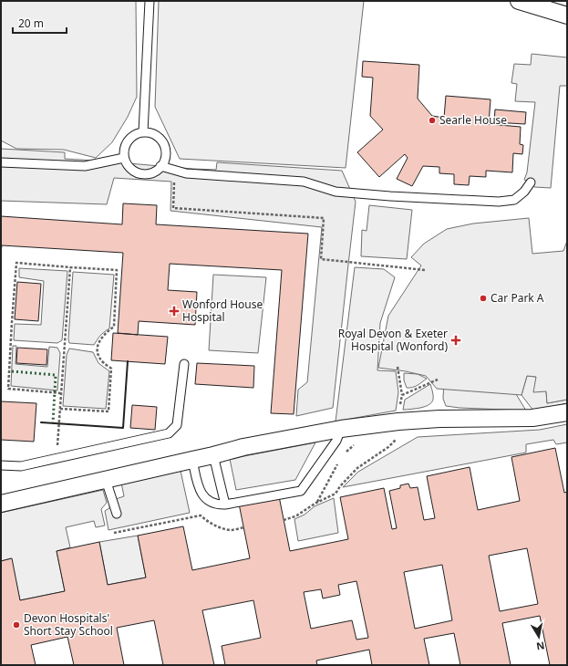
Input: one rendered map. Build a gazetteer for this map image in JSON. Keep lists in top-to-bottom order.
{
  "places": {
    "other": ["Searle House", "Car Park A", "Devon Hospitals' Short Stay School"],
    "health": ["Wonford House Hospital", "Royal Devon & Exeter Hospital (Wonford)"]
  },
  "scale_bar": "20 m",
  "north": "bottom"
}
